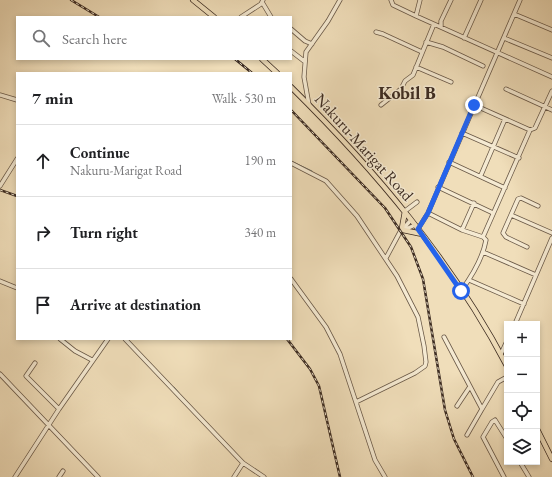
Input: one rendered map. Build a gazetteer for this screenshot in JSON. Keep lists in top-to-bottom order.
{
  "streets": {
    "main road": ["Nakuru-Marigat Road"]
  },
  "districts": ["Kobil B"],
  "page": {
    "search": "Search here",
    "heading": ["7 min", "Walk · 530 m"],
    "list": [
      ["Continue", "Nakuru-Marigat Road", "190 m"],
      ["Turn right", "340 m"],
      "Arrive at destination"
    ],
    "map_buttons": ["+", "−"]
  }
}
